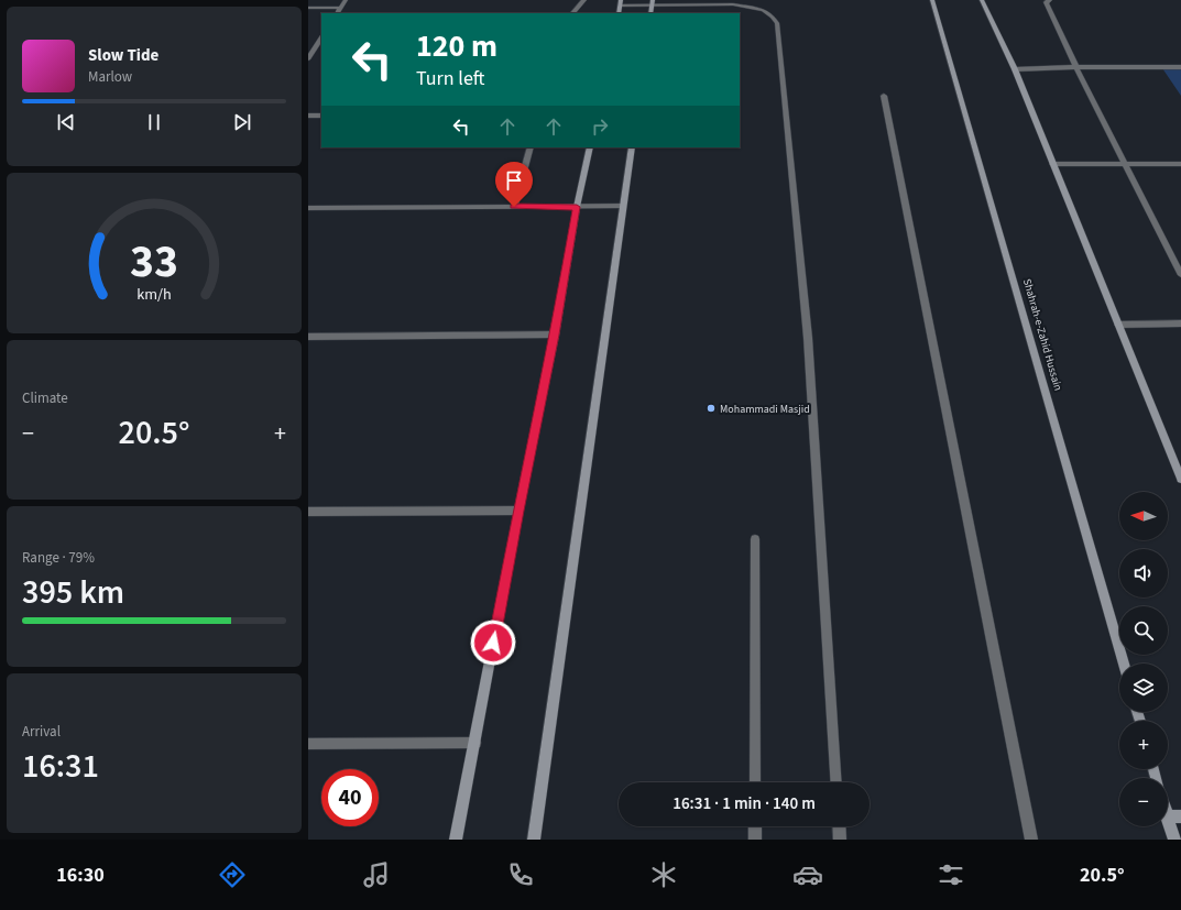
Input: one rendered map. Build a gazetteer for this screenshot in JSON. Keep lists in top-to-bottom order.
{
  "streets": {
    "main road": ["Shahrah-e-Zahid Hussain"]
  },
  "places": ["Mohammadi Masjid"],
  "north": "left",
  "page": {
    "turn": ["120 m", "Turn left"],
    "song": ["Slow Tide", "Marlow"],
    "tile": [
      "Climate",
      ["Range · 79%", "395 km"],
      ["Arrival", "16:31"]
    ],
    "heat": ["−", "20.5°", "+"],
    "map_buttons": ["+", "−"],
    "limit": "40",
    "trip": "16:31 · 1 min · 140 m",
    "tabs": ["16:30", "20.5°"],
    "gauge": ["33", "km/h"]
  }
}
